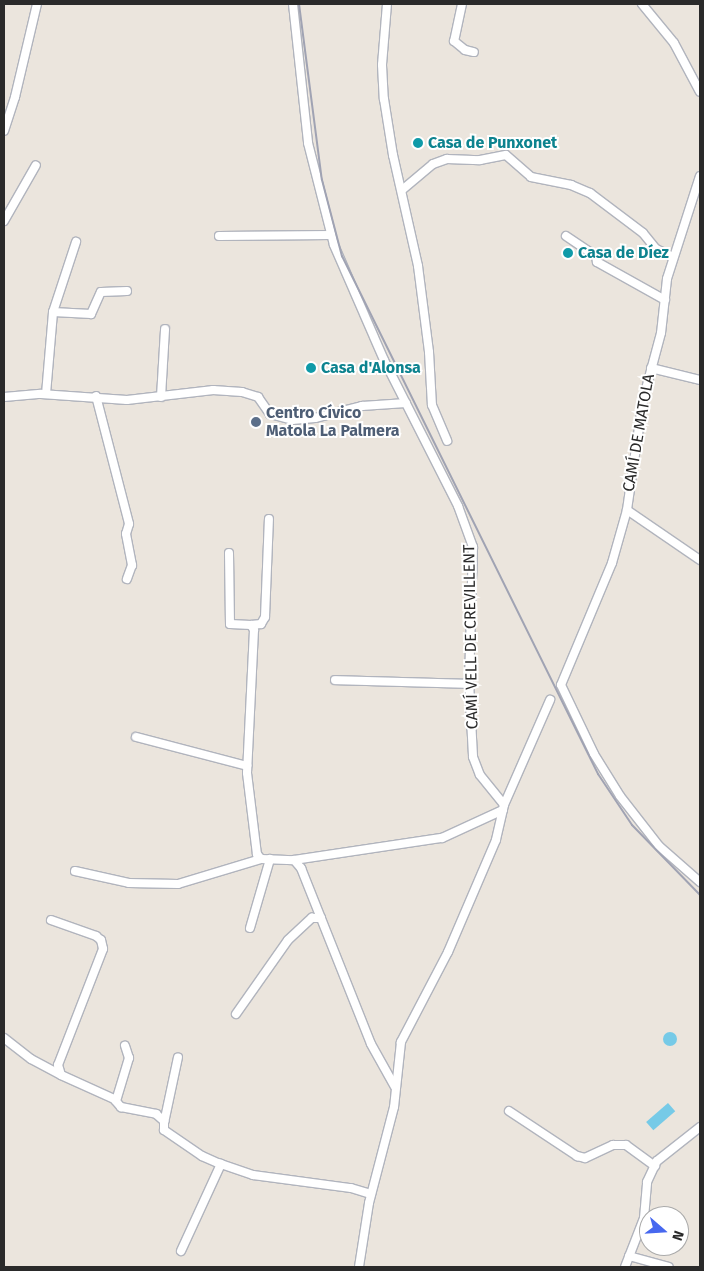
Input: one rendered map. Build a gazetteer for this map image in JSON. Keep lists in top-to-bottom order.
{
  "streets": {
    "street": ["CAMÍ DE MATOLA", "CAMÍ VELL DE CREVILLENT"]
  },
  "places": [
    "Casa de Punxonet",
    "Casa de Díez",
    "Casa d'Alonsa",
    "Centro Cívico Matola La Palmera"
  ],
  "north": "right"
}
